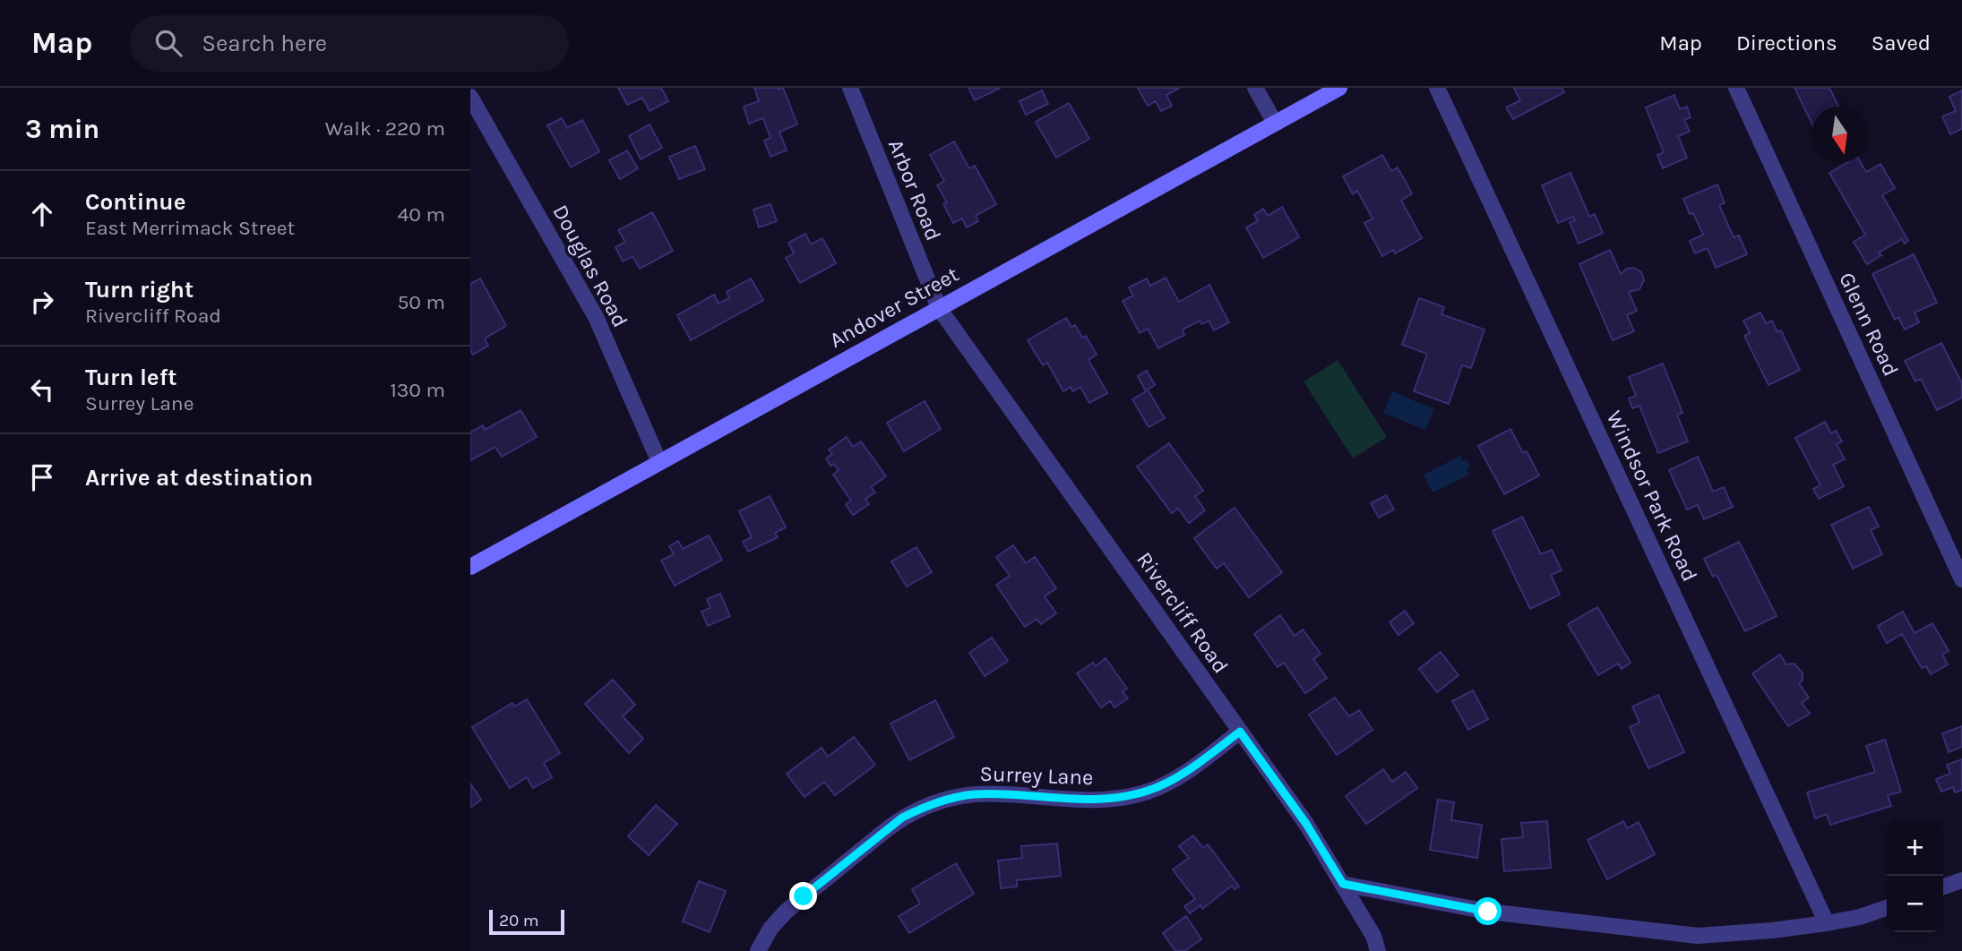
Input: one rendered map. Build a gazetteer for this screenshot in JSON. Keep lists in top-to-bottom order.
{
  "streets": {
    "main road": ["Andover Street"],
    "street": [
      "Arbor Road",
      "Douglas Road",
      "Glenn Road",
      "Windsor Park Road",
      "Rivercliff Road",
      "Surrey Lane"
    ]
  },
  "crossings": [
    ["Arbor Road", "Andover Street"],
    ["Arbor Road", "Rivercliff Road"],
    ["Douglas Road", "Andover Street"],
    ["Andover Street", "Rivercliff Road"],
    ["Rivercliff Road", "Surrey Lane"]
  ],
  "scale_bar": "20 m",
  "north": "bottom",
  "page": {
    "header": "Map",
    "search": "Search here",
    "nav": ["Map", "Directions", "Saved"],
    "heading": ["3 min", "Walk · 220 m"],
    "list": [
      ["Continue", "East Merrimack Street", "40 m"],
      ["Turn right", "Rivercliff Road", "50 m"],
      ["Turn left", "Surrey Lane", "130 m"],
      "Arrive at destination"
    ],
    "map_buttons": ["+", "−"],
    "scale": "20 m"
  }
}
